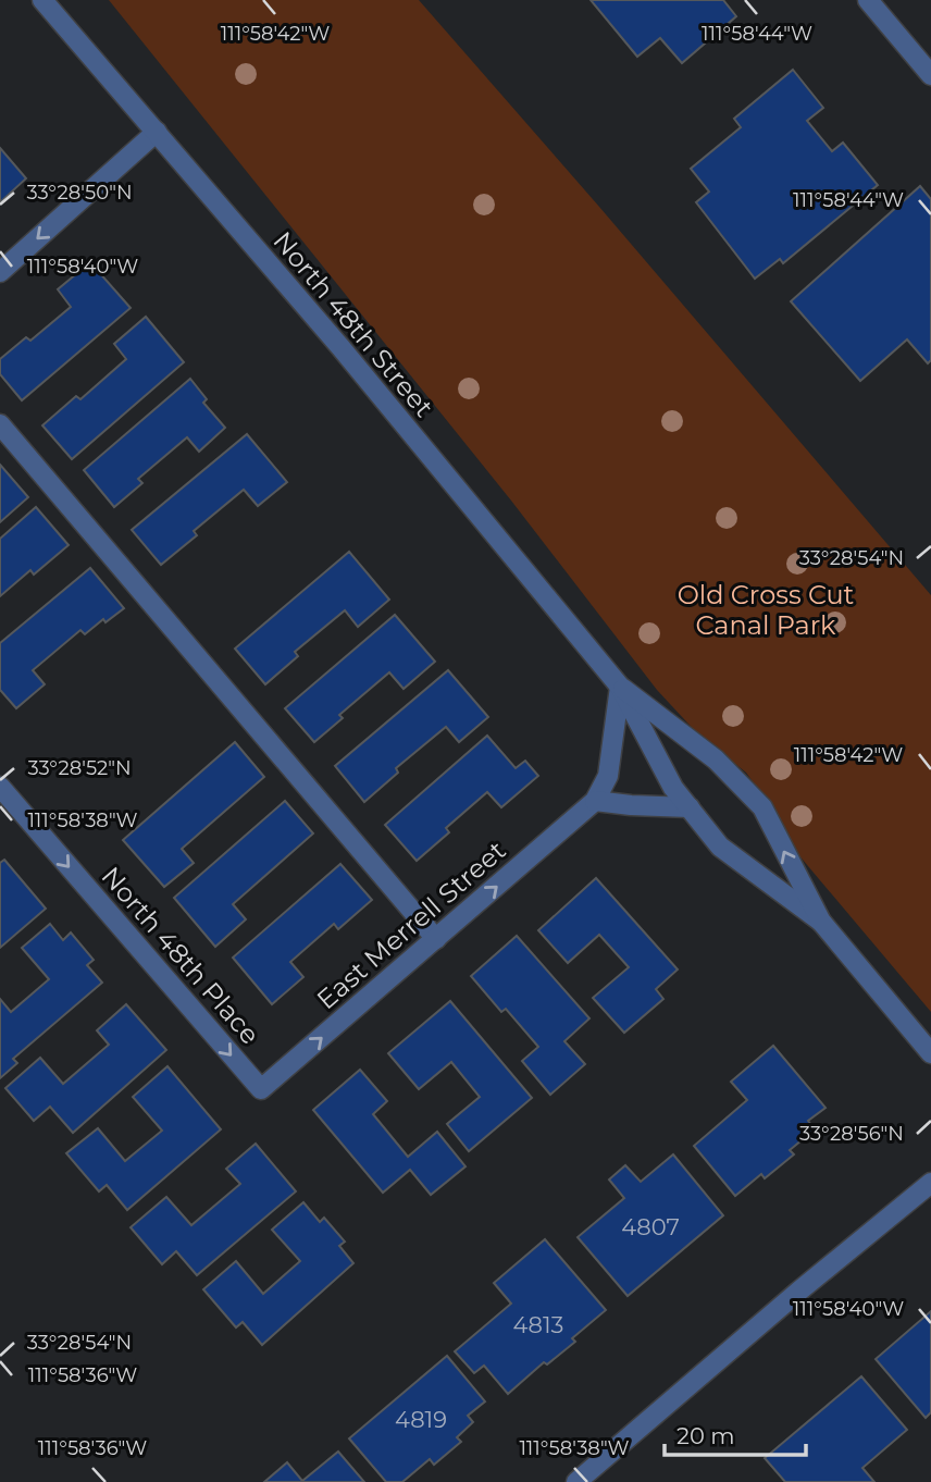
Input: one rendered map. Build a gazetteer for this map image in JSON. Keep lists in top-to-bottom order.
{
  "streets": {
    "street": ["North 48th Street", "East Merrell Street", "North 48th Place"]
  },
  "crossings": [
    ["North 48th Street", "East Merrell Street"],
    ["East Merrell Street", "North 48th Place"]
  ],
  "one_way": ["East Merrell Street", "North 48th Place"],
  "parks": ["Old Cross Cut Canal Park"],
  "house_numbers": ["4807", "4813", "4819"],
  "scale_bar": "20 m",
  "coordinates": [
    "111°58'42\"W",
    "111°58'44\"W",
    "33°28'50\"N",
    "111°58'40\"W",
    "33°28'54\"N",
    "33°28'52\"N",
    "111°58'38\"W",
    "33°28'56\"N",
    "111°58'36\"W"
  ]
}
